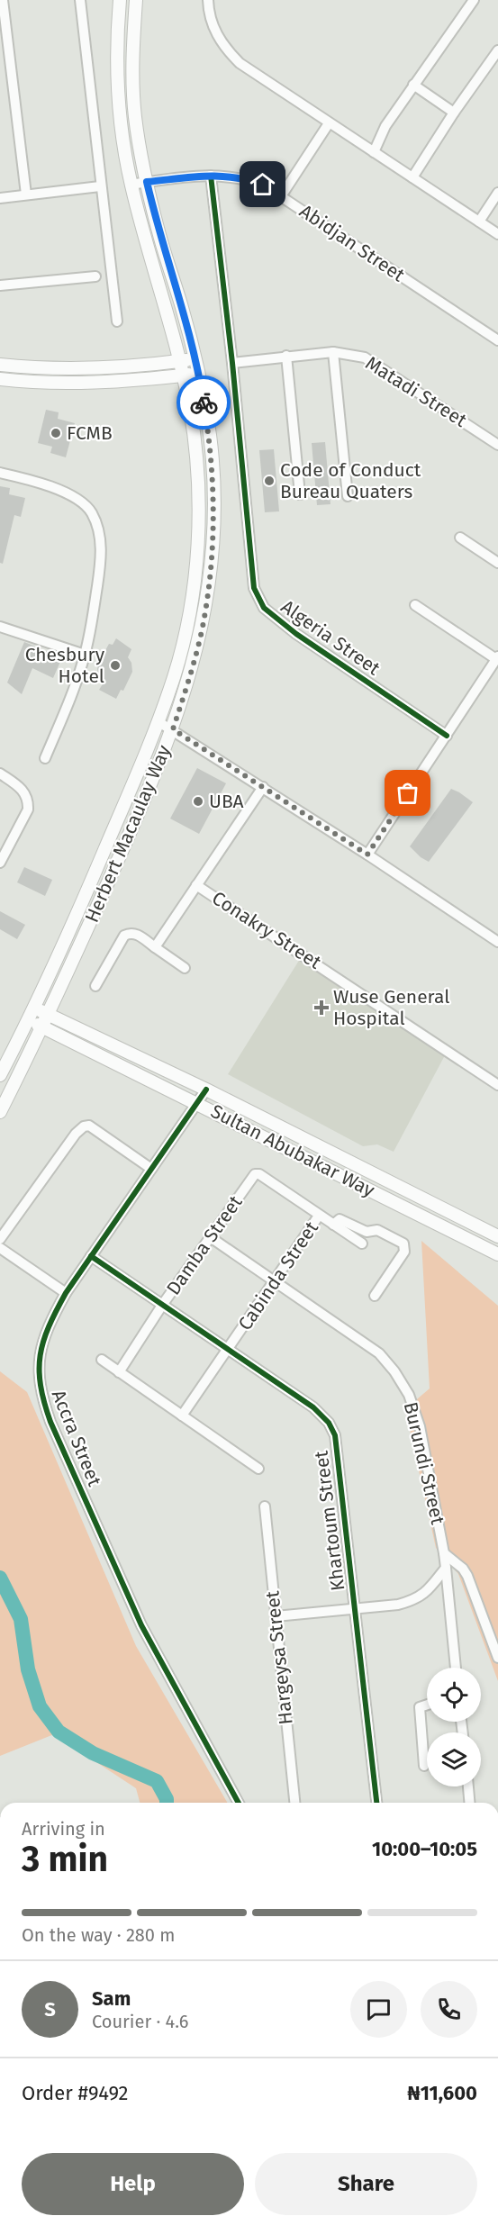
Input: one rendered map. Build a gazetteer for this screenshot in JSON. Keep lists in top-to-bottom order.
{
  "streets": {
    "main road": ["Herbert Macaulay Way", "Sultan Abubakar Way"],
    "street": [
      "Abidjan Street",
      "Matadi Street",
      "Algeria Street",
      "Conakry Street",
      "Damba Street",
      "Cabinda Street",
      "Accra Street",
      "Burundi Street",
      "Khartoum Street",
      "Hargeysa Street"
    ]
  },
  "crossings": [
    ["Abidjan Street", "Algeria Street"],
    ["Abidjan Street", "Herbert Macaulay Way"],
    ["Matadi Street", "Algeria Street"],
    ["Herbert Macaulay Way", "Sultan Abubakar Way"],
    ["Sultan Abubakar Way", "Accra Street"],
    ["Damba Street", "Cabinda Street"],
    ["Damba Street", "Burundi Street"],
    ["Damba Street", "Khartoum Street"],
    ["Cabinda Street", "Burundi Street"],
    ["Cabinda Street", "Khartoum Street"],
    ["Accra Street", "Khartoum Street"]
  ],
  "places": {
    "other": [
      "FCMB",
      "Code of Conduct Bureau Quaters",
      "Chesbury Hotel",
      "UBA"
    ],
    "health": ["Wuse General Hospital"]
  },
  "page": {
    "heading": ["3 min", "Arriving in", "10:00–10:05"],
    "panel": [
      "Sam",
      "Courier · 4.6",
      "Order #9492",
      "₦11,600"
    ],
    "bar": "On the way · 280 m",
    "round": "S",
    "buttons": ["Help", "Share"]
  }
}
